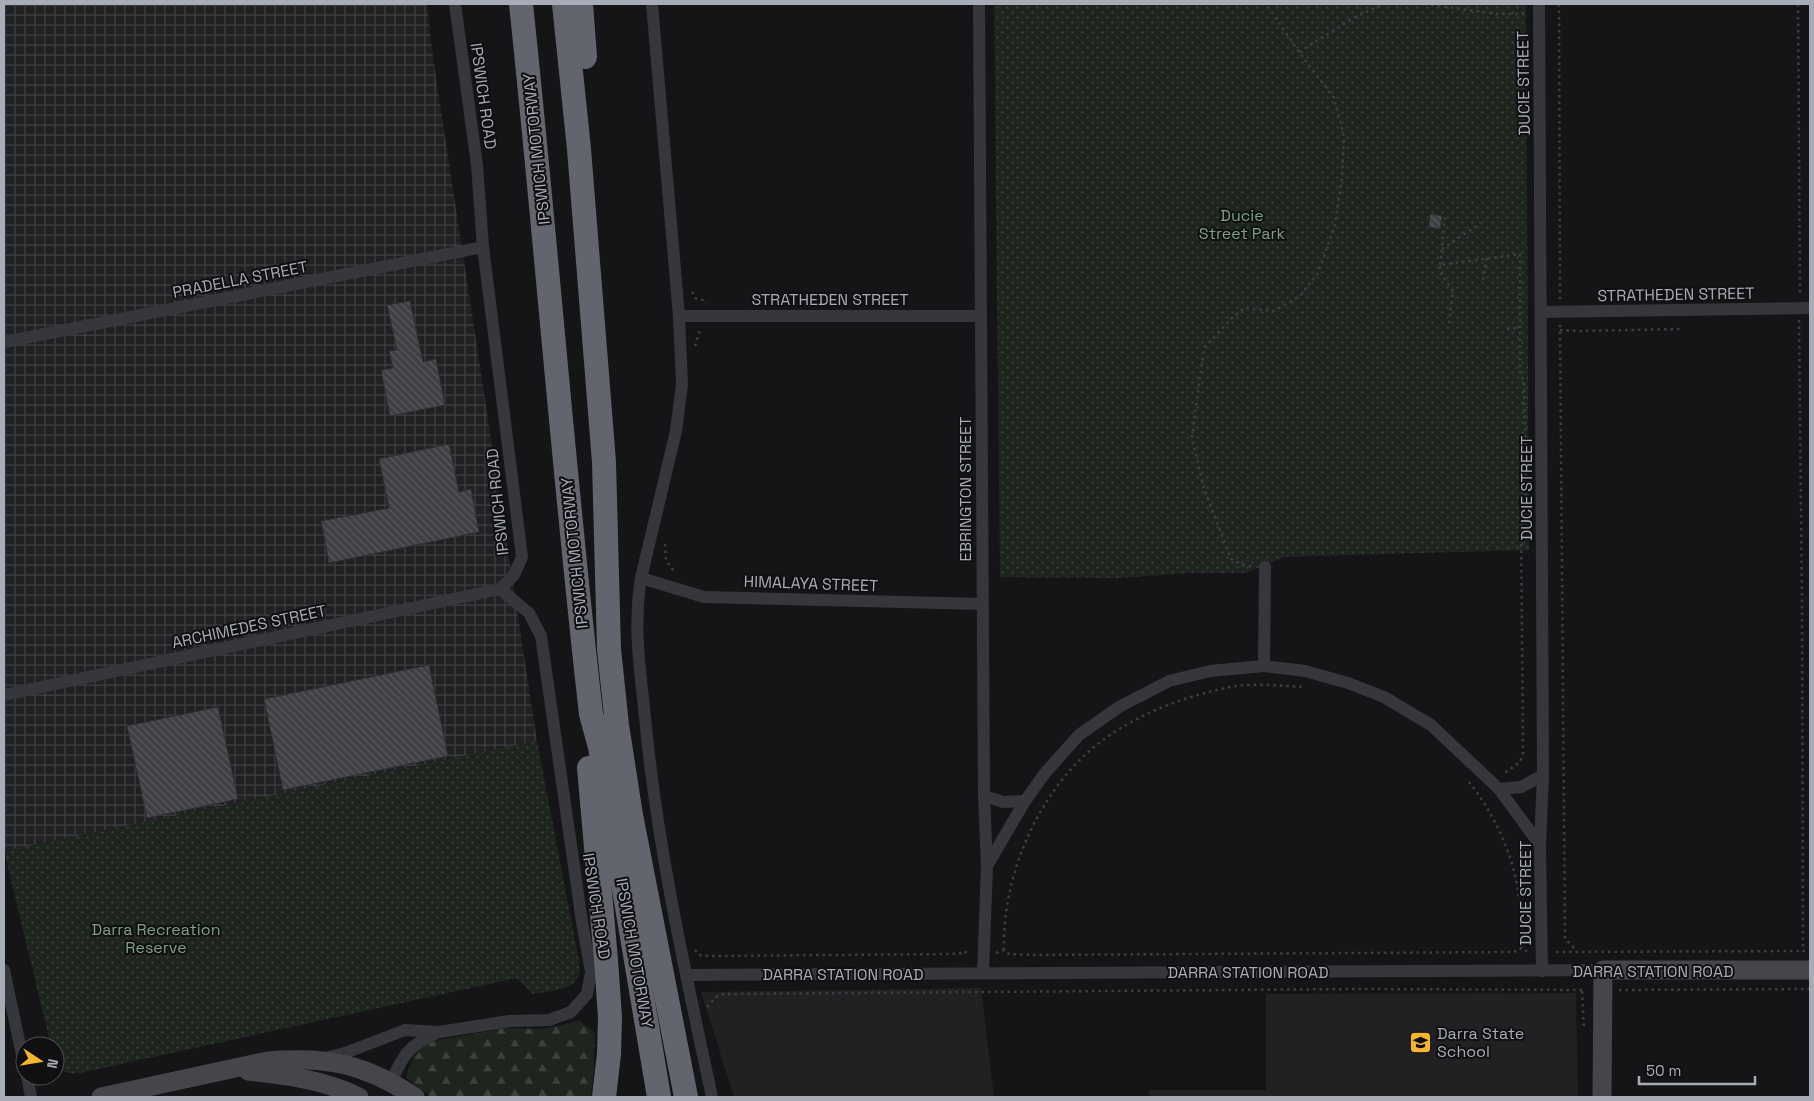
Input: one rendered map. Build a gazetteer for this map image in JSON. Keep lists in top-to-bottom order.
{
  "streets": {
    "highway": ["IPSWICH MOTORWAY"],
    "main road": ["DARRA STATION ROAD"],
    "street": [
      "DUCIE STREET",
      "IPSWICH ROAD",
      "PRADELLA STREET",
      "STRATHEDEN STREET",
      "EBRINGTON STREET",
      "HIMALAYA STREET",
      "ARCHIMEDES STREET"
    ]
  },
  "crossings": [
    ["DUCIE STREET", "STRATHEDEN STREET"],
    ["DUCIE STREET", "DARRA STATION ROAD"],
    ["IPSWICH ROAD", "PRADELLA STREET"],
    ["IPSWICH ROAD", "ARCHIMEDES STREET"],
    ["STRATHEDEN STREET", "EBRINGTON STREET"],
    ["EBRINGTON STREET", "HIMALAYA STREET"],
    ["EBRINGTON STREET", "DARRA STATION ROAD"]
  ],
  "parks": ["Ducie Street Park", "Darra Recreation Reserve"],
  "places": {
    "school or university": ["Darra State School"]
  },
  "scale_bar": "50 m",
  "north": "right"
}
